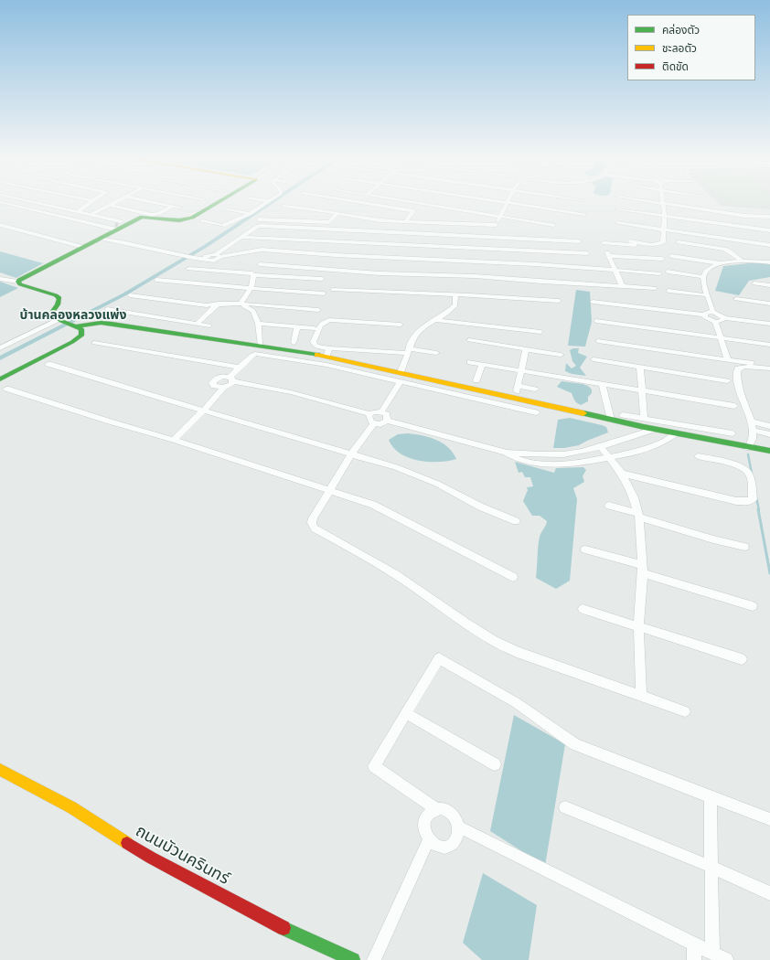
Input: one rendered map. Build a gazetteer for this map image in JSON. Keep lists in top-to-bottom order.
{
  "streets": {
    "street": ["ถนนบัวนครินทร์"]
  },
  "districts": ["บ้านคลองหลวงแพ่ง"],
  "legend": ["คล่องตัว", "ชะลอตัว", "ติดขัด"]
}
